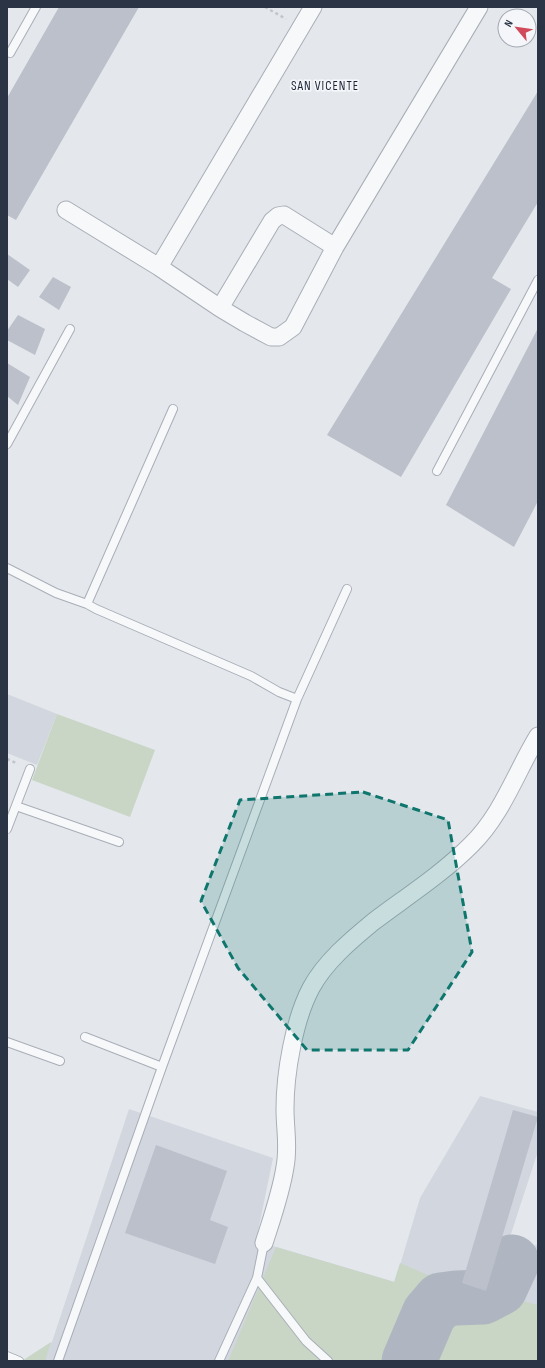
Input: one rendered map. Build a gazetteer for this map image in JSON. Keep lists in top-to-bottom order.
{
  "districts": ["SAN VICENTE"],
  "north": "top left"
}
